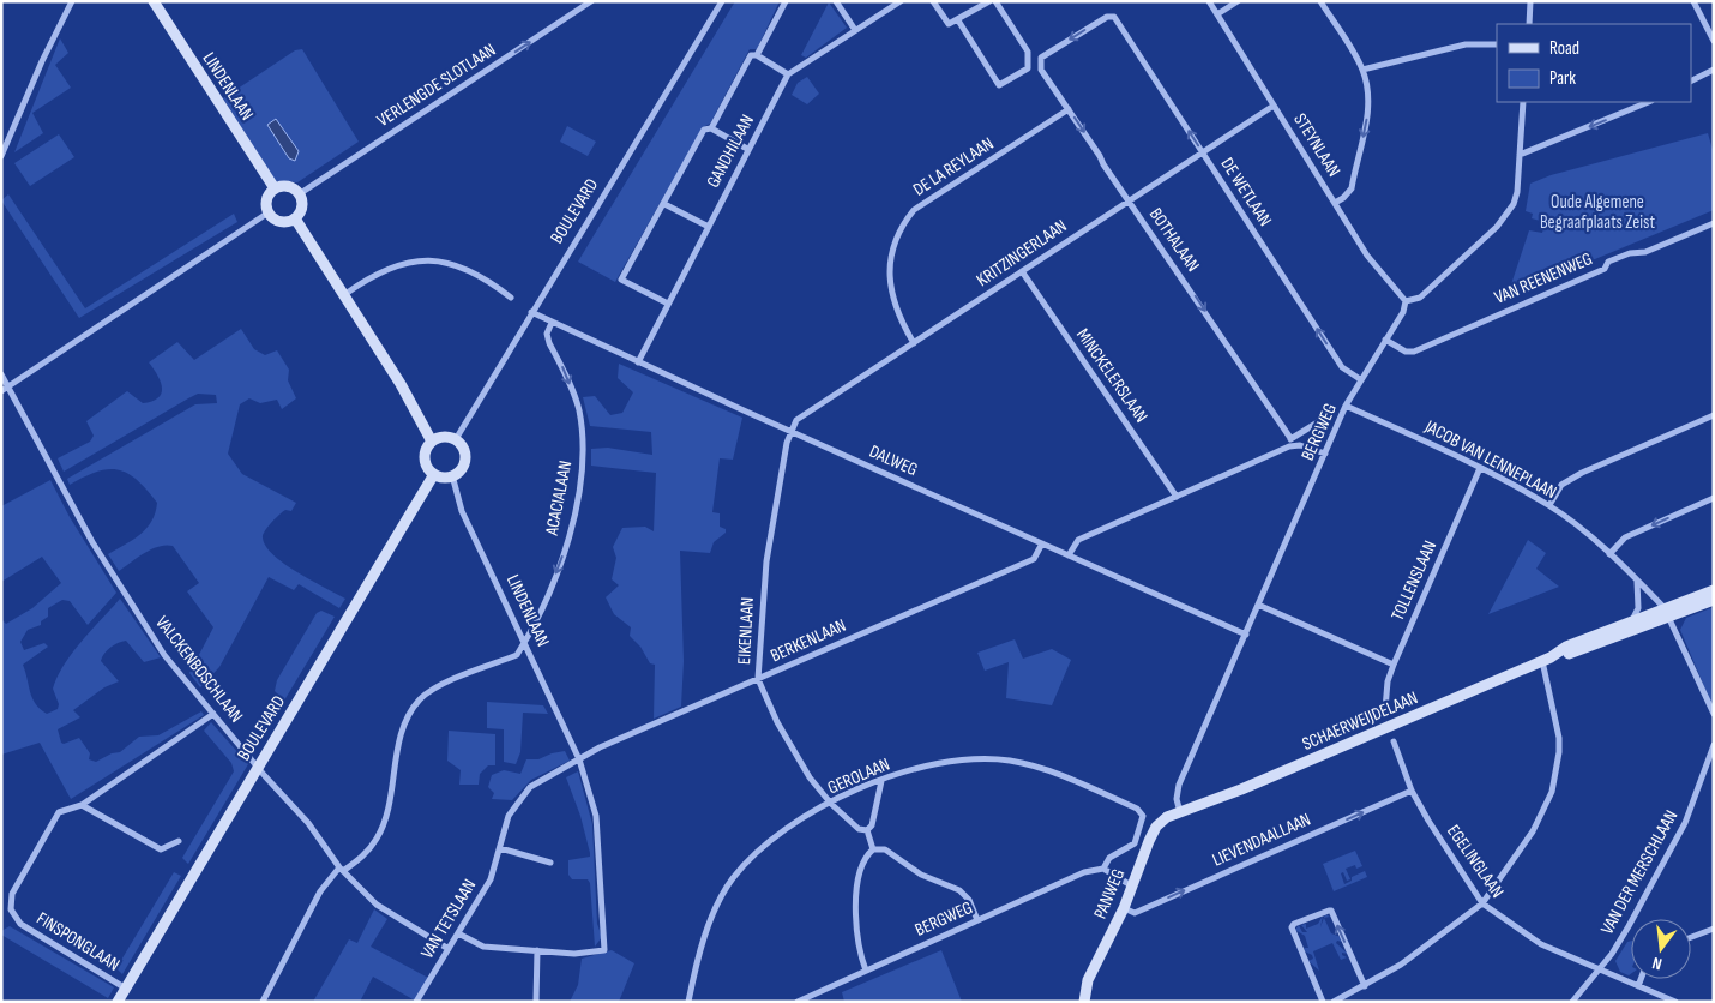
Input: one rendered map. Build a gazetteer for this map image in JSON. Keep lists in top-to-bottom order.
{
  "streets": {
    "street": [
      "VERLENGDE SLOTLAAN",
      "LINDENLAAN",
      "STEYNLAAN",
      "GANDHILAAN",
      "DE LA REYLAAN",
      "DE WETLAAN",
      "BOULEVARD",
      "BOTHALAAN",
      "KRITZINGERLAAN",
      "VAN REENENWEG",
      "MINCKELERSLAAN",
      "BERGWEG",
      "JACOB VAN LENNEPLAAN",
      "DALWEG",
      "ACACIALAAN",
      "TOLLENSLAAN",
      "EIKENLAAN",
      "BERKENLAAN",
      "VALCKENBOSCHLAAN",
      "SCHAERWEIJDELAAN",
      "GEROLAAN",
      "LIEVENDAALLAAN",
      "EGELINGLAAN",
      "VAN DER MERSCHLAAN",
      "PANWEG",
      "VAN TETSLAAN",
      "FINSPONGLAAN"
    ]
  },
  "crossings": [
    ["VERLENGDE SLOTLAAN", "LINDENLAAN"],
    ["LINDENLAAN", "BOULEVARD"],
    ["LINDENLAAN", "ACACIALAAN"],
    ["LINDENLAAN", "BERKENLAAN"],
    ["LINDENLAAN", "VAN TETSLAAN"],
    ["STEYNLAAN", "KRITZINGERLAAN"],
    ["STEYNLAAN", "BERGWEG"],
    ["GANDHILAAN", "DALWEG"],
    ["DE LA REYLAAN", "BOTHALAAN"],
    ["DE LA REYLAAN", "KRITZINGERLAAN"],
    ["DE WETLAAN", "BOTHALAAN"],
    ["DE WETLAAN", "KRITZINGERLAAN"],
    ["DE WETLAAN", "BERGWEG"],
    ["BOULEVARD", "DALWEG"],
    ["BOULEVARD", "VALCKENBOSCHLAAN"],
    ["BOULEVARD", "FINSPONGLAAN"],
    ["BOTHALAAN", "KRITZINGERLAAN"],
    ["KRITZINGERLAAN", "MINCKELERSLAAN"],
    ["KRITZINGERLAAN", "DALWEG"],
    ["KRITZINGERLAAN", "EIKENLAAN"],
    ["VAN REENENWEG", "BERGWEG"],
    ["BERGWEG", "JACOB VAN LENNEPLAAN"],
    ["BERGWEG", "DALWEG"],
    ["BERGWEG", "SCHAERWEIJDELAAN"],
    ["BERGWEG", "GEROLAAN"],
    ["BERGWEG", "PANWEG"],
    ["JACOB VAN LENNEPLAAN", "TOLLENSLAAN"],
    ["JACOB VAN LENNEPLAAN", "SCHAERWEIJDELAAN"],
    ["DALWEG", "ACACIALAAN"],
    ["DALWEG", "EIKENLAAN"],
    ["DALWEG", "BERKENLAAN"],
    ["EIKENLAAN", "BERKENLAAN"],
    ["EIKENLAAN", "GEROLAAN"],
    ["BERKENLAAN", "VAN TETSLAAN"],
    ["VALCKENBOSCHLAAN", "VAN TETSLAAN"],
    ["VALCKENBOSCHLAAN", "FINSPONGLAAN"],
    ["SCHAERWEIJDELAAN", "PANWEG"],
    ["LIEVENDAALLAAN", "EGELINGLAAN"],
    ["LIEVENDAALLAAN", "PANWEG"],
    ["EGELINGLAAN", "VAN DER MERSCHLAAN"]
  ],
  "one_way": [
    "VERLENGDE SLOTLAAN",
    "DE WETLAAN",
    "BOTHALAAN",
    "ACACIALAAN",
    "LIEVENDAALLAAN"
  ],
  "parks": ["Oude Algemene Begraafplaats Zeist"],
  "legend": ["Road", "Park"],
  "north": "bottom"
}
